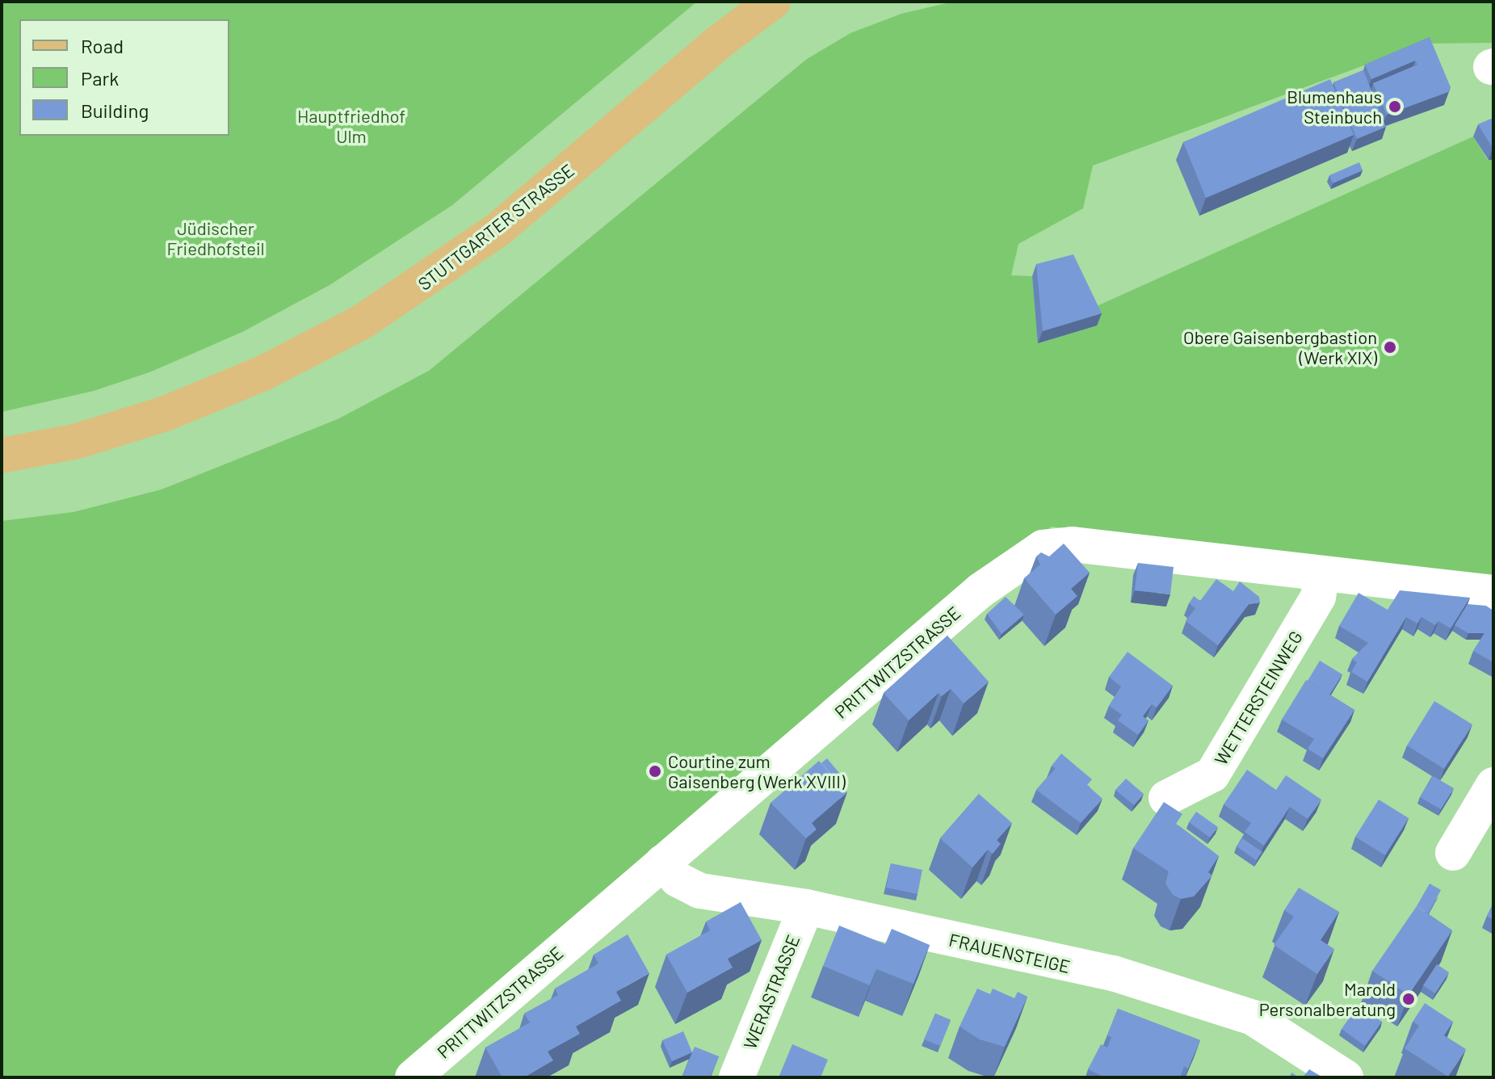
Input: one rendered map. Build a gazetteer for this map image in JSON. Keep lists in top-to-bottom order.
{
  "streets": {
    "main road": ["STUTTGARTER STRASSE"],
    "street": [
      "PRITTWITZSTRASSE",
      "WETTERSTEINWEG",
      "FRAUENSTEIGE",
      "WERASTRASSE"
    ]
  },
  "crossings": [
    ["PRITTWITZSTRASSE", "WETTERSTEINWEG"],
    ["PRITTWITZSTRASSE", "FRAUENSTEIGE"],
    ["FRAUENSTEIGE", "WERASTRASSE"]
  ],
  "parks": ["Hauptfriedhof Ulm", "Jüdischer Friedhofsteil"],
  "places": [
    "Blumenhaus Steinbuch",
    "Obere Gaisenbergbastion (Werk XIX)",
    "Courtine zum Gaisenberg (Werk XVIII)",
    "Marold Personalberatung"
  ],
  "legend": ["Road", "Park", "Building"]
}
